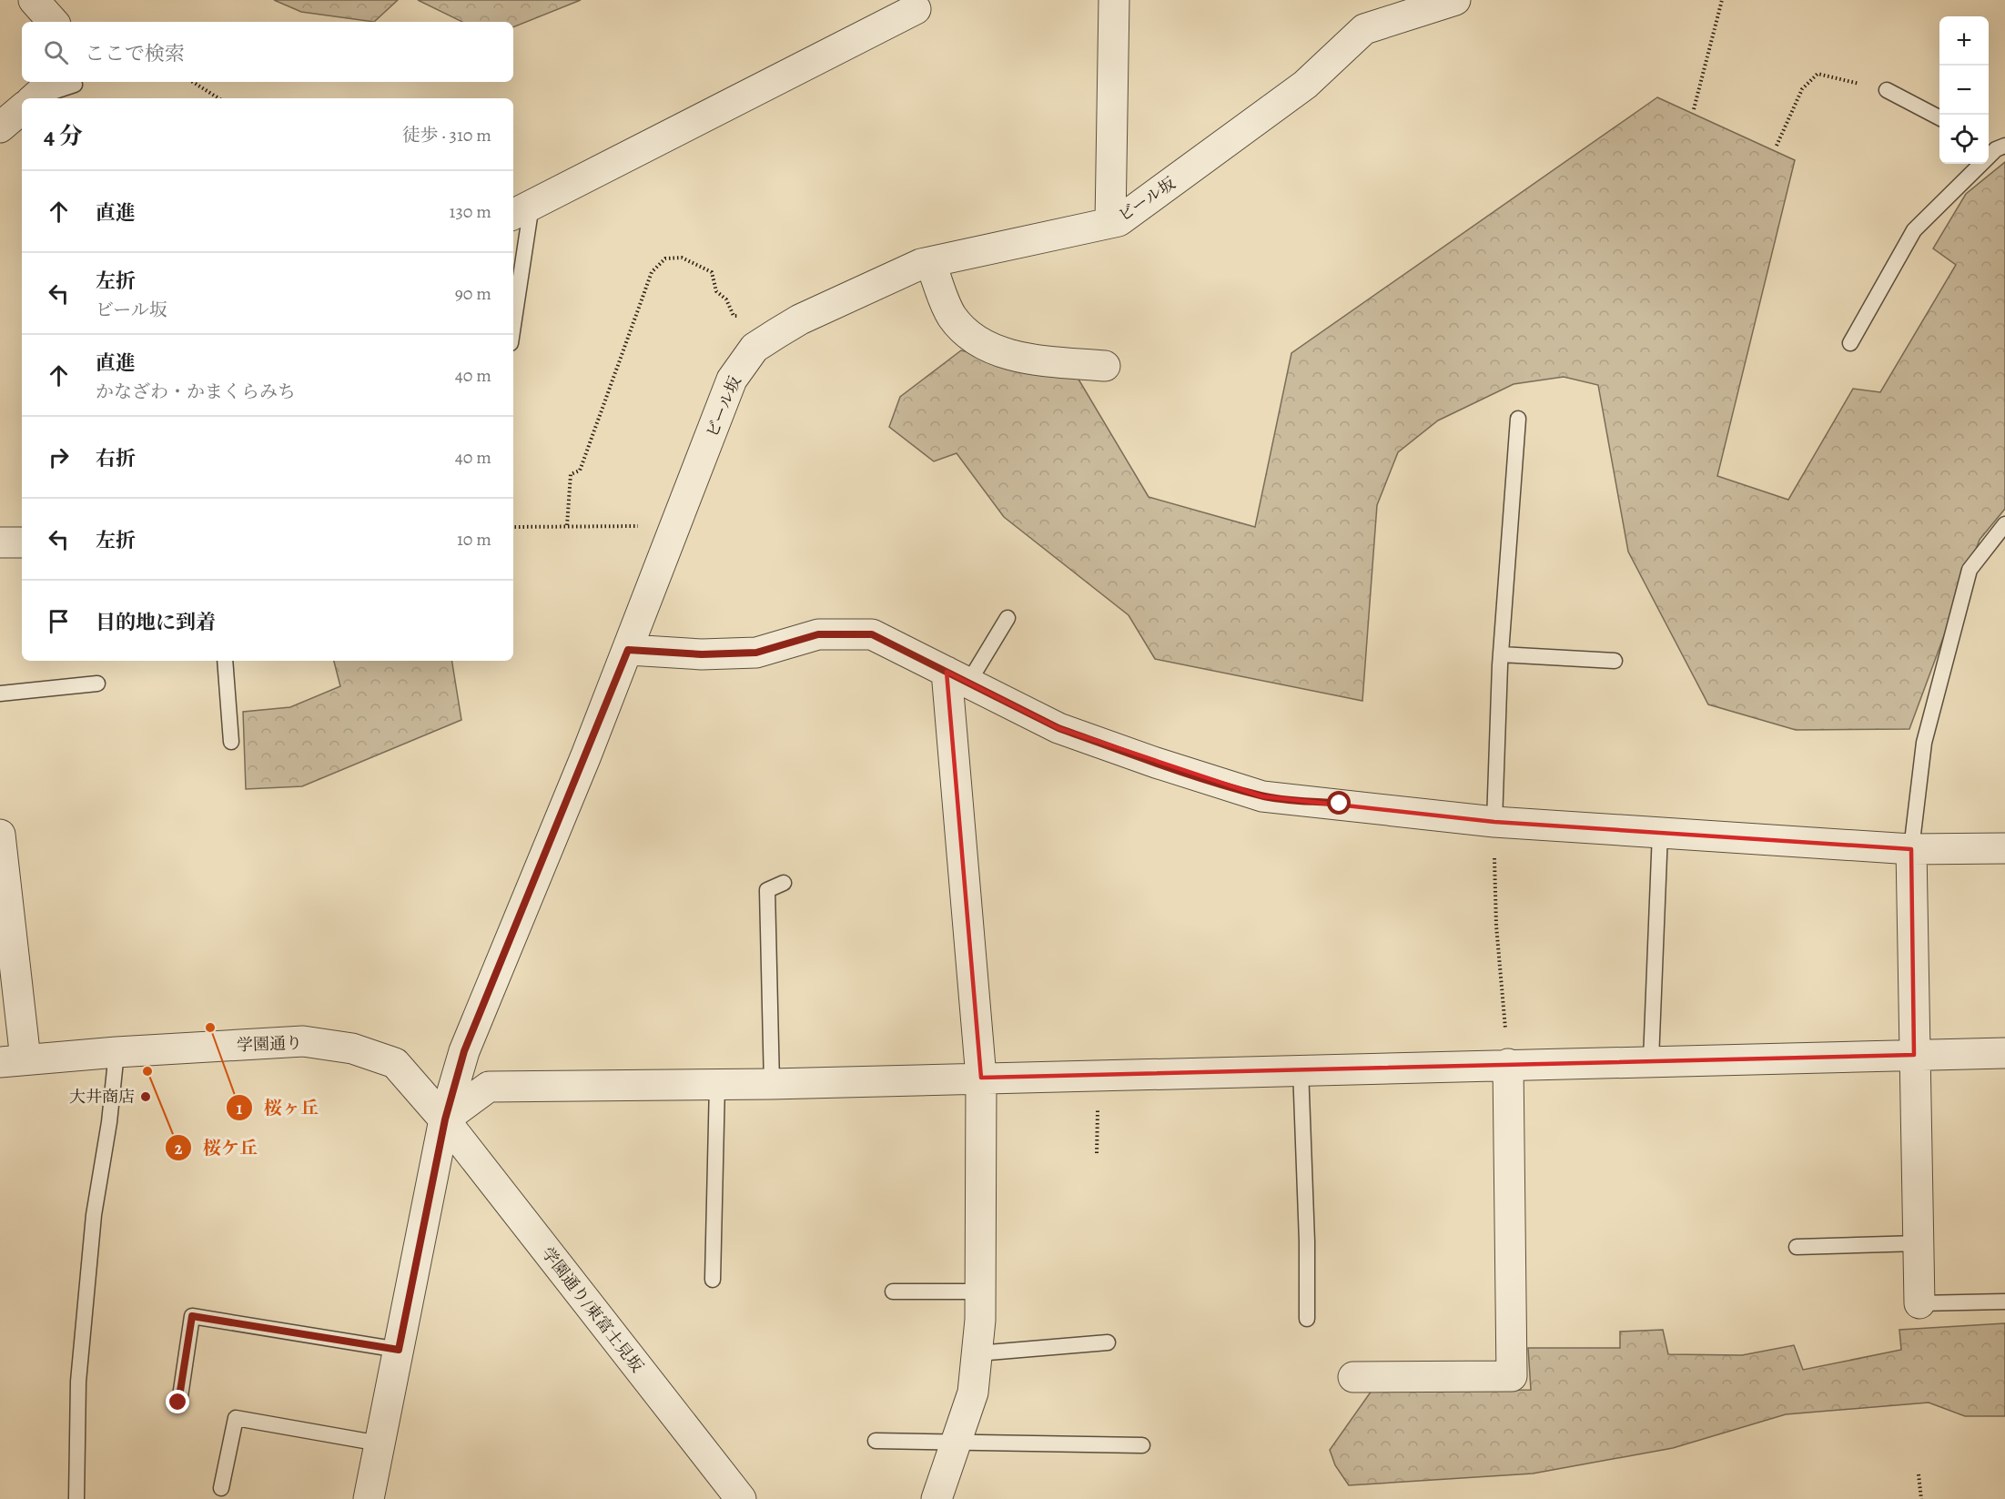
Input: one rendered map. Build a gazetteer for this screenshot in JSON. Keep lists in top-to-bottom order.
{
  "streets": {
    "street": ["ビール坂", "学園通り", "学園通り/東富士見坂"]
  },
  "crossings": [
    ["ビール坂", "学園通り"],
    ["ビール坂", "学園通り/東富士見坂"],
    ["学園通り", "学園通り/東富士見坂"]
  ],
  "places": ["桜ヶ丘", "桜ケ丘", "大井商店"],
  "page": {
    "map_buttons": ["+", "−"],
    "search": "ここで検索",
    "heading": ["4 分", "徒歩 · 310 m"],
    "list": [
      ["直進", "130 m"],
      ["左折", "ビール坂", "90 m"],
      ["直進", "かなざわ・かまくらみち", "40 m"],
      ["右折", "40 m"],
      ["左折", "10 m"],
      "目的地に到着"
    ]
  }
}
